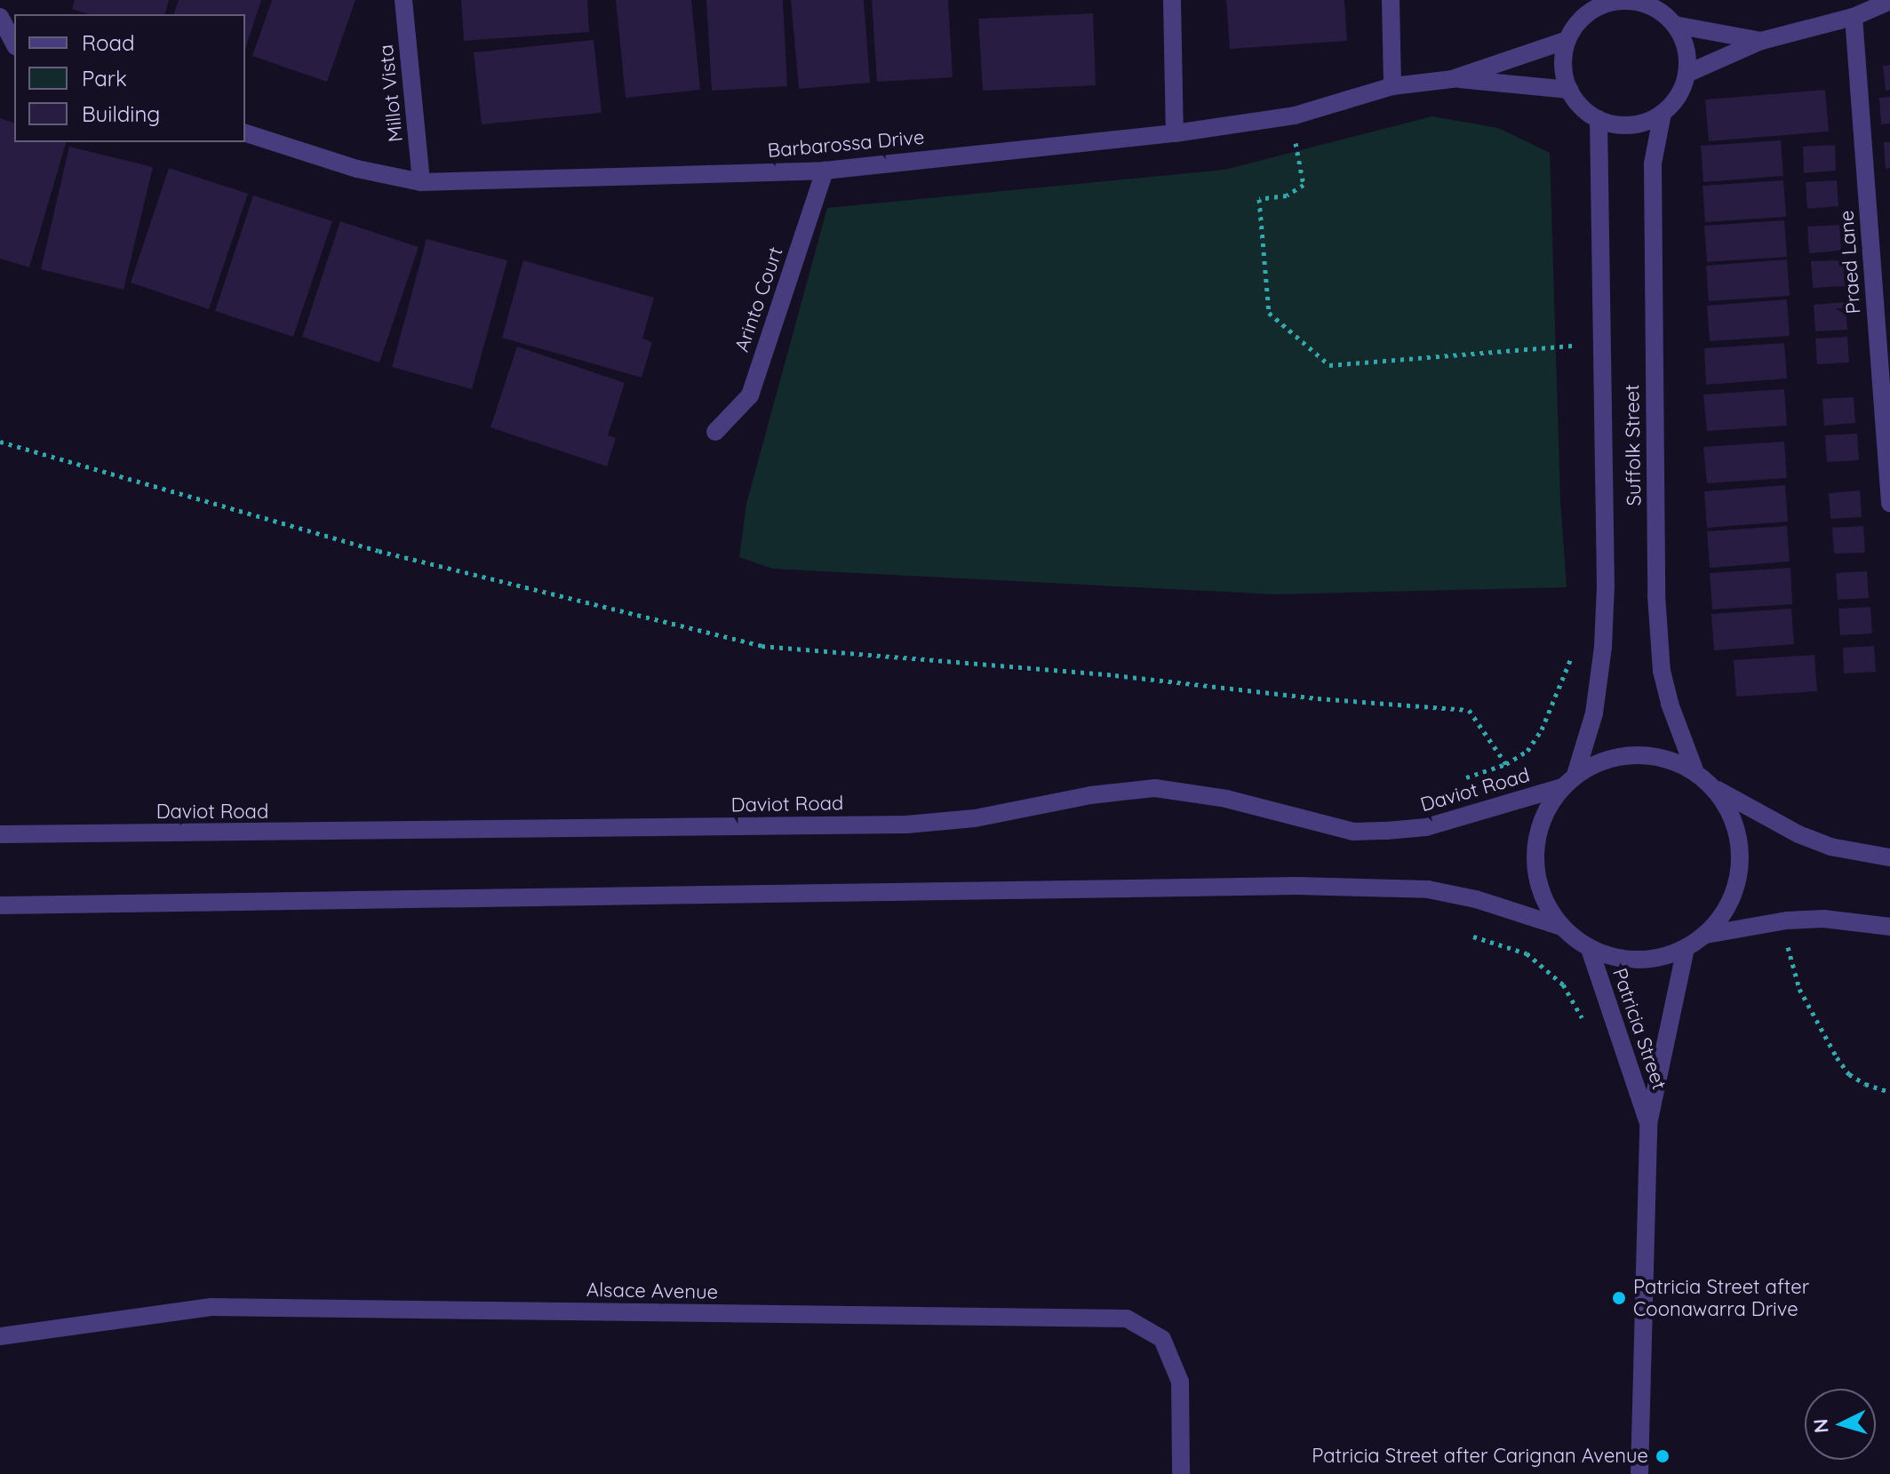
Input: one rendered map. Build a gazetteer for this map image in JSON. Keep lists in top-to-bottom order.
{
  "streets": {
    "street": [
      "Millot Vista",
      "Barbarossa Drive",
      "Praed Lane",
      "Arinto Court",
      "Suffolk Street",
      "Daviot Road",
      "Patricia Street",
      "Alsace Avenue"
    ]
  },
  "crossings": [
    ["Millot Vista", "Barbarossa Drive"],
    ["Barbarossa Drive", "Arinto Court"],
    ["Barbarossa Drive", "Suffolk Street"],
    ["Suffolk Street", "Daviot Road"],
    ["Suffolk Street", "Patricia Street"],
    ["Daviot Road", "Patricia Street"]
  ],
  "places": ["Patricia Street after Coonawarra Drive", "Patricia Street after Carignan Avenue"],
  "legend": ["Road", "Park", "Building"],
  "north": "left"
}
